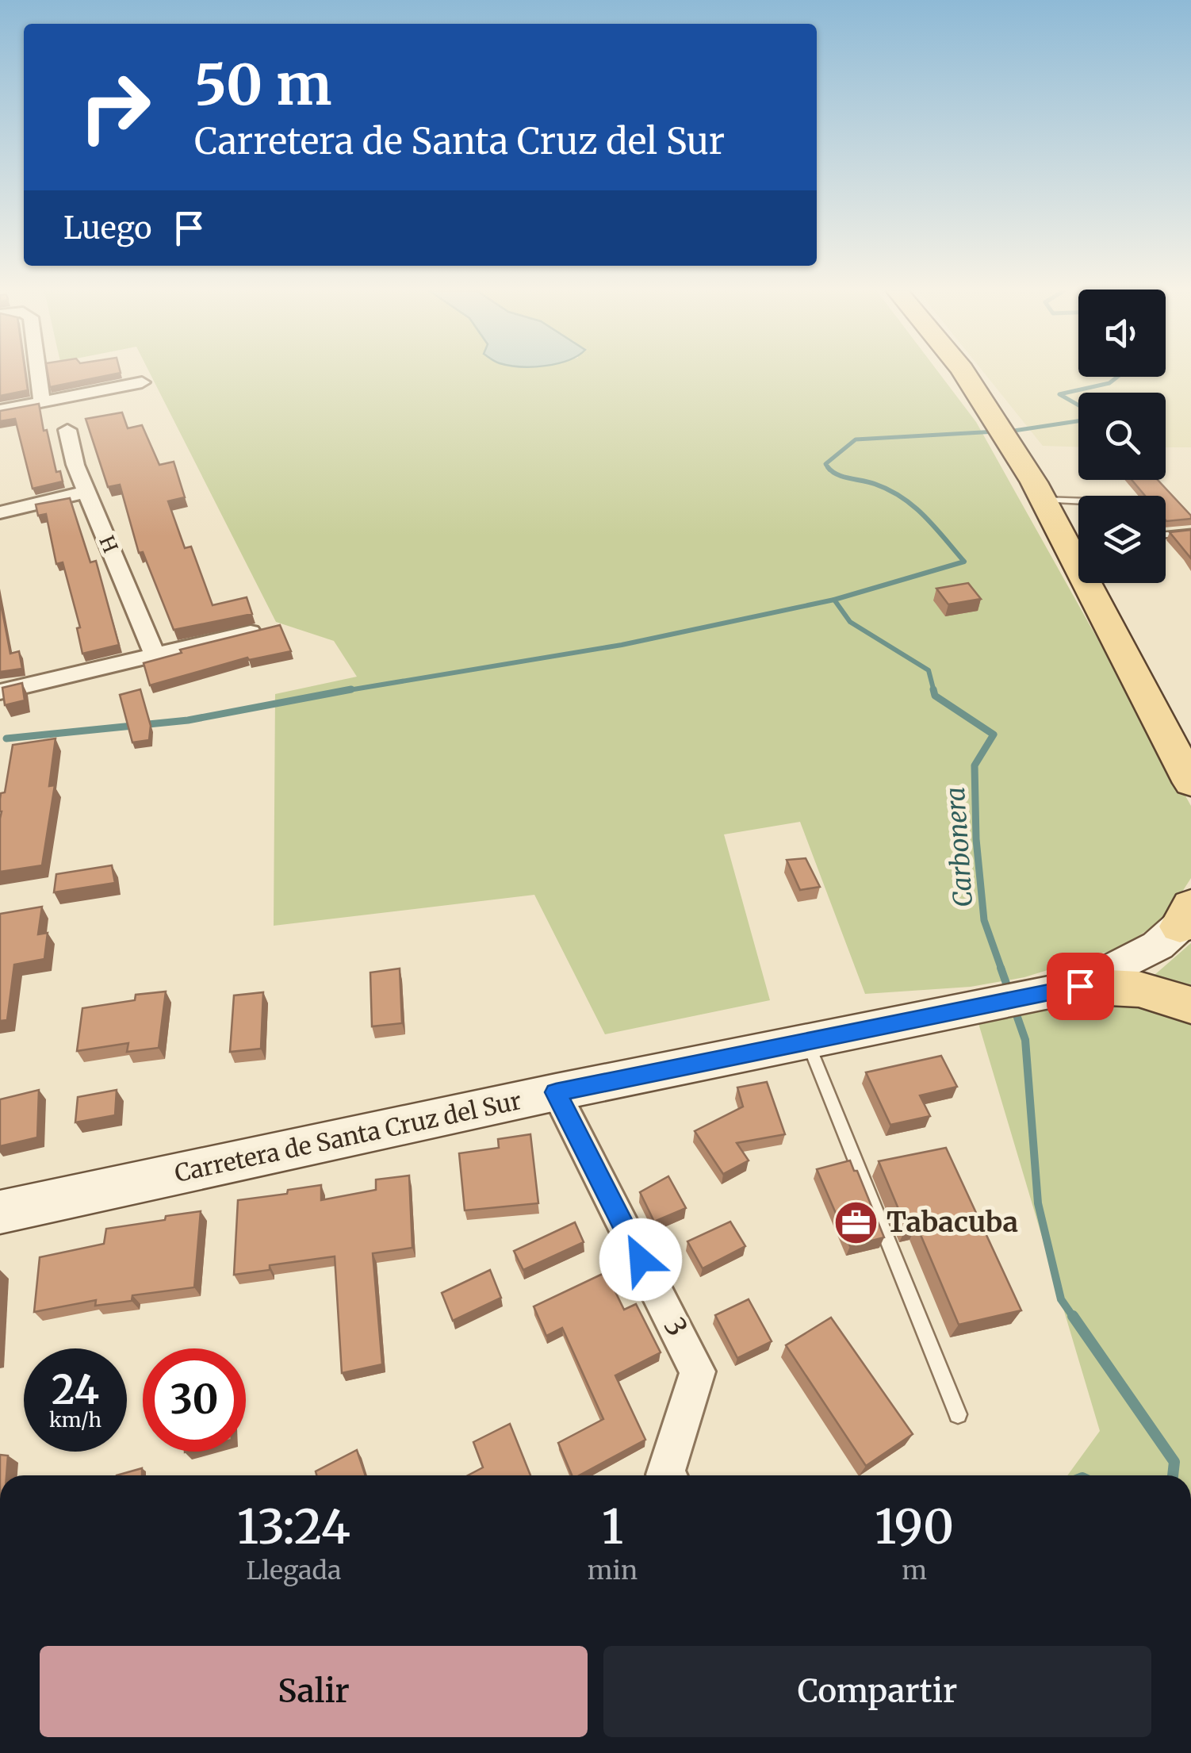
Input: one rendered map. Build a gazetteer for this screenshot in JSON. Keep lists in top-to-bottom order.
{
  "streets": {
    "main road": ["Carretera de Santa Cruz del Sur"],
    "street": ["H", "3"]
  },
  "crossings": [
    ["Carretera de Santa Cruz del Sur", "3"]
  ],
  "water": ["Carbonera"],
  "places": {
    "office": ["Tabacuba"]
  },
  "page": {
    "turn": ["50 m", "Carretera de Santa Cruz del Sur"],
    "then": "Luego",
    "speed": "24 km/h",
    "limit": "30",
    "eta": [
      "13:24",
      "Llegada",
      "1",
      "min",
      "190",
      "m"
    ],
    "buttons": ["Salir", "Compartir"]
  }
}
